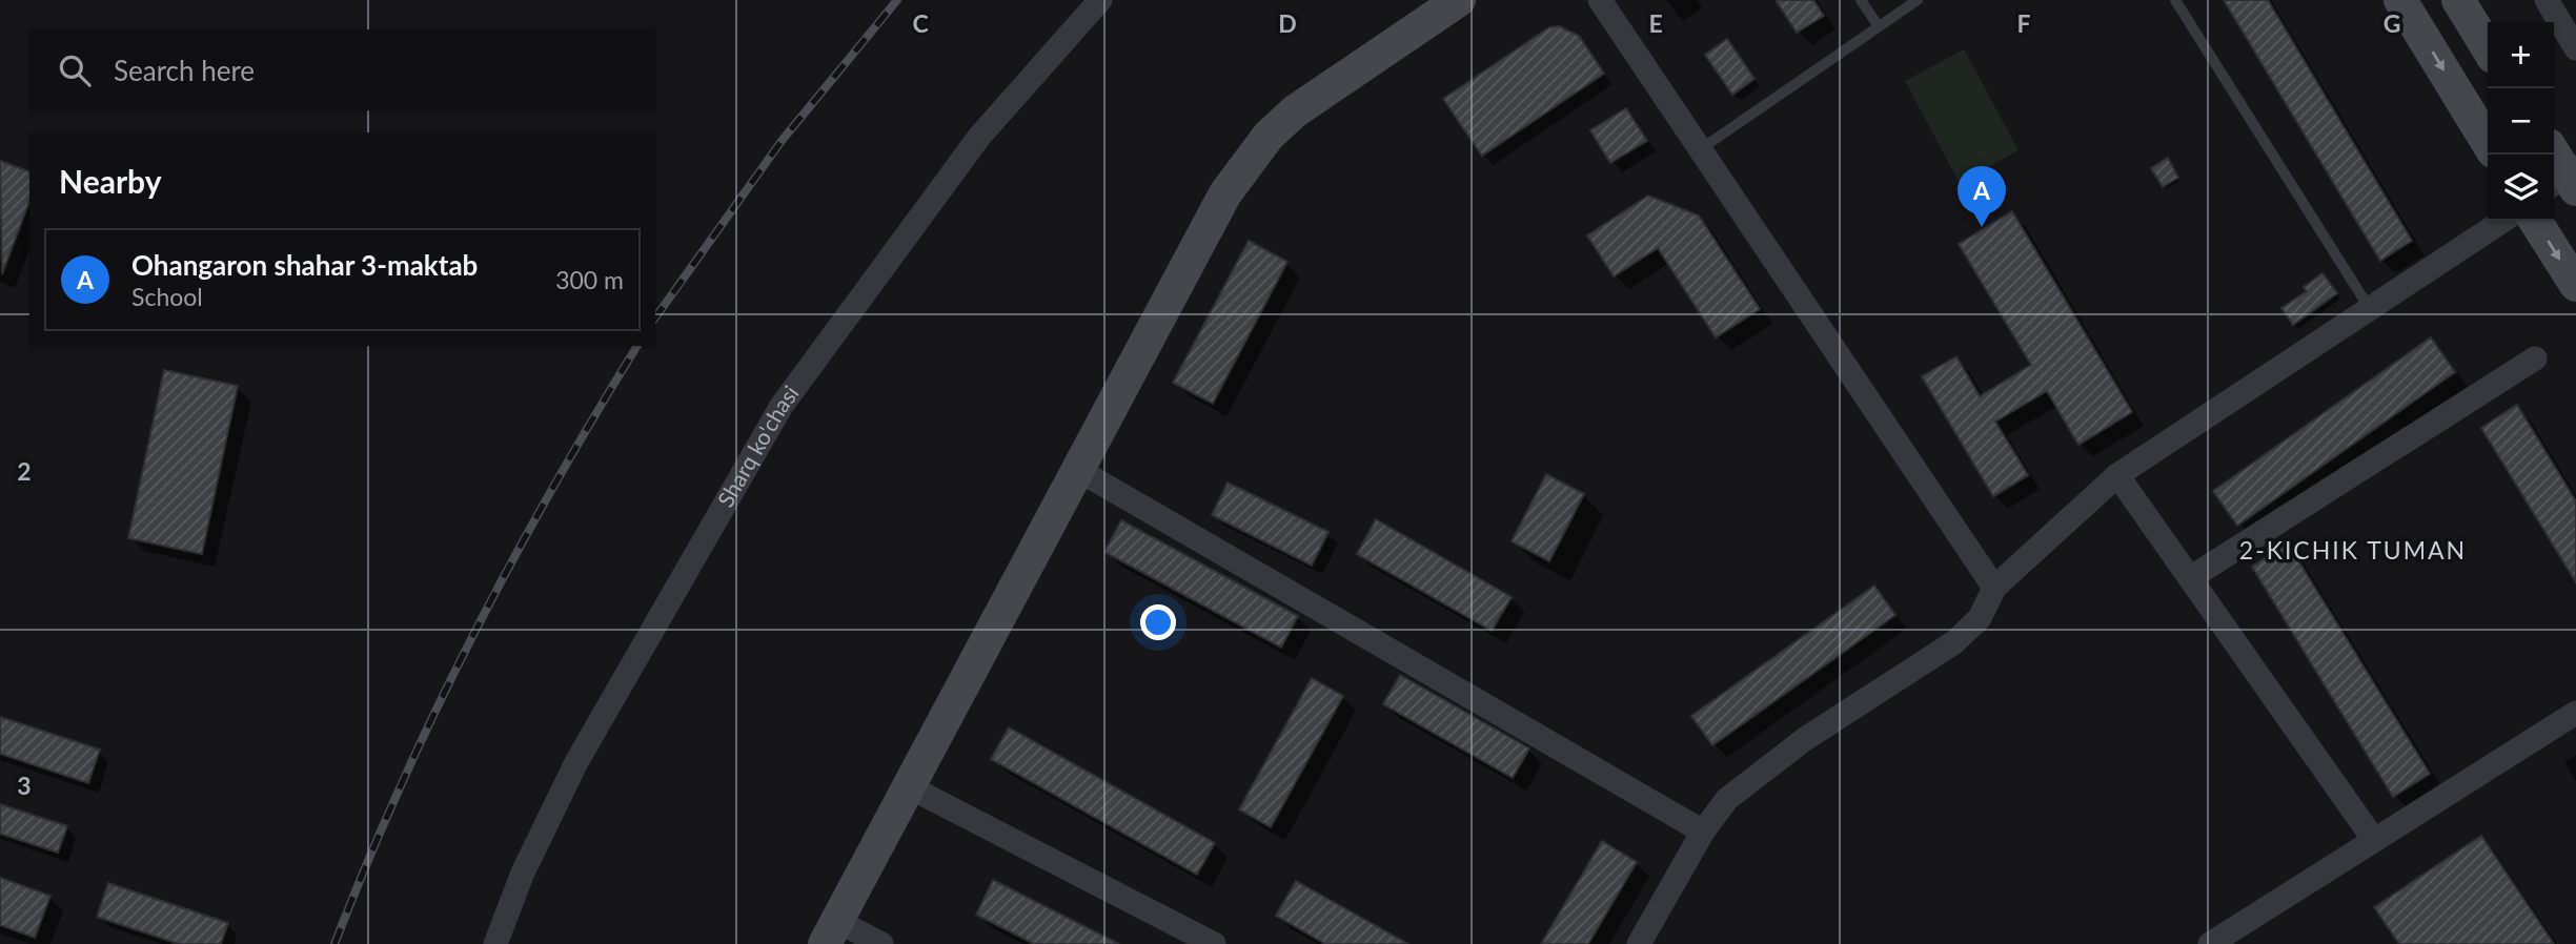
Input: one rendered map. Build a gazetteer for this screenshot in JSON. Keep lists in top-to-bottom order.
{
  "streets": {
    "street": ["Sharq ko'chasi"]
  },
  "districts": ["2-KICHIK TUMAN"],
  "page": {
    "map_buttons": ["+", "−"],
    "search": "Search here",
    "heading": "Nearby",
    "pins": "A",
    "list": [
      {
        "mark": "A",
        "name": "Ohangaron shahar 3-maktab",
        "note": "School",
        "value": "300 m"
      }
    ]
  },
  "grid": {
    "columns": [
      "C",
      "D",
      "E",
      "F",
      "G"
    ],
    "rows": ["2", "3"]
  }
}
